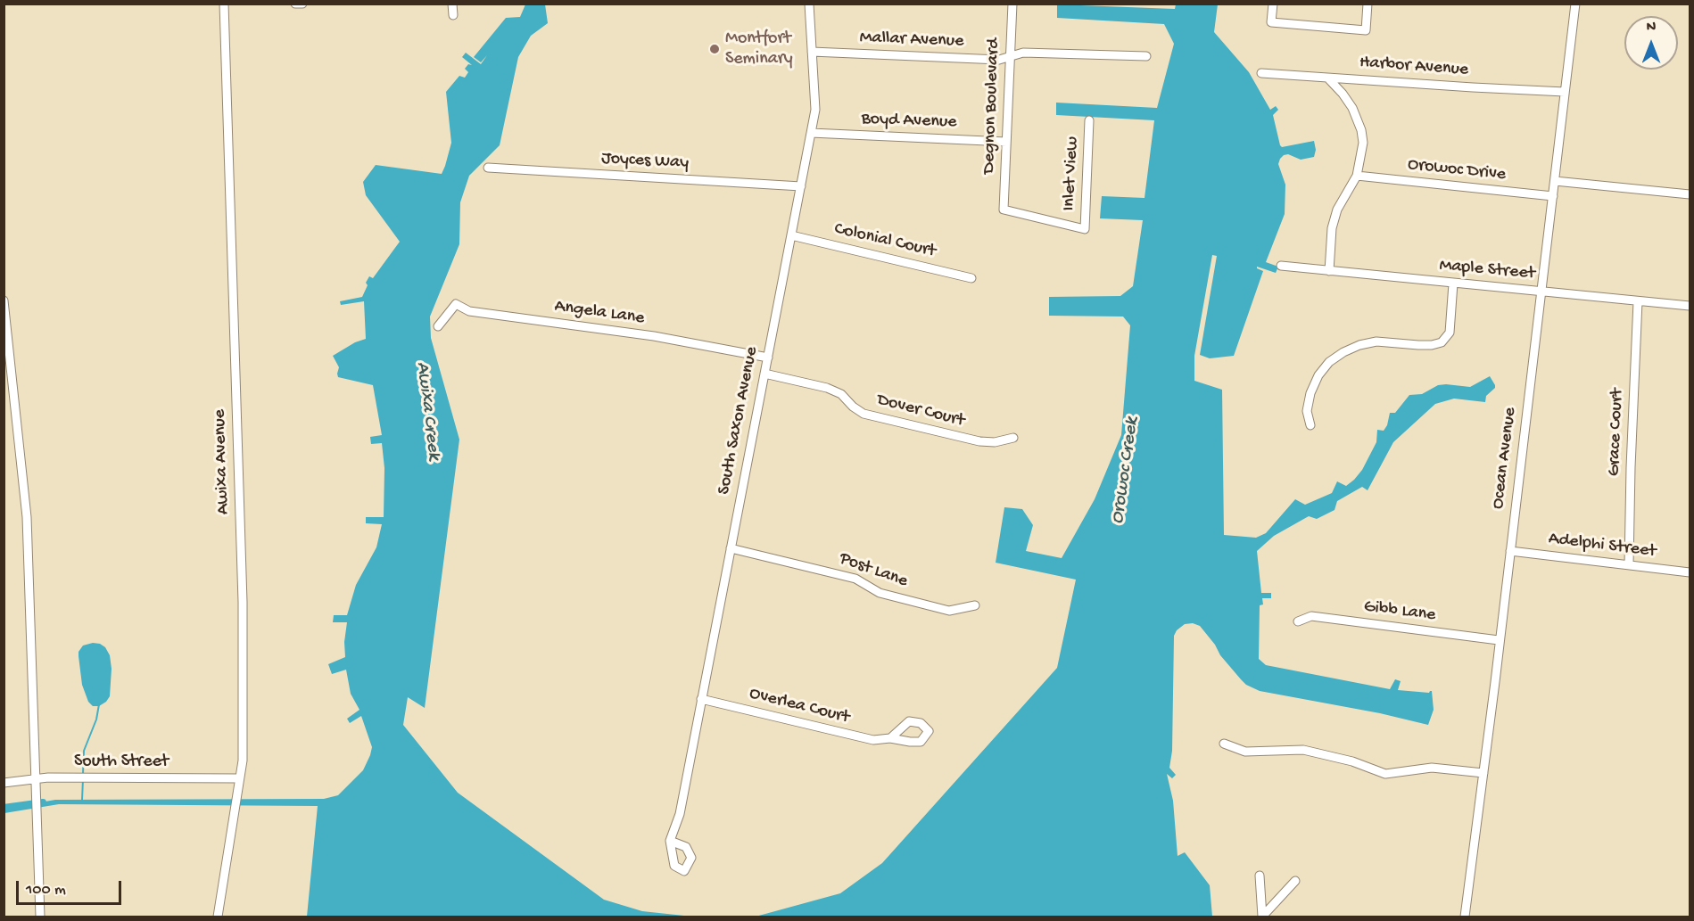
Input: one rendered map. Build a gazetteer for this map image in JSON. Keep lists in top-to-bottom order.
{
  "streets": {
    "street": [
      "Mallar Avenue",
      "Harbor Avenue",
      "Degnon Boulevard",
      "Boyd Avenue",
      "Joyces Way",
      "Orowoc Drive",
      "Inlet View",
      "Colonial Court",
      "Maple Street",
      "Angela Lane",
      "Dover Court",
      "South Saxon Avenue",
      "Grace Court",
      "Ocean Avenue",
      "Awixa Avenue",
      "Adelphi Street",
      "Post Lane",
      "Gibb Lane",
      "Overlea Court",
      "South Street"
    ]
  },
  "crossings": [
    ["Mallar Avenue", "Degnon Boulevard"],
    ["Mallar Avenue", "South Saxon Avenue"],
    ["Harbor Avenue", "Ocean Avenue"],
    ["Degnon Boulevard", "Boyd Avenue"],
    ["Degnon Boulevard", "Inlet View"],
    ["Boyd Avenue", "South Saxon Avenue"],
    ["Joyces Way", "South Saxon Avenue"],
    ["Orowoc Drive", "Ocean Avenue"],
    ["Colonial Court", "South Saxon Avenue"],
    ["Maple Street", "Grace Court"],
    ["Maple Street", "Ocean Avenue"],
    ["Angela Lane", "South Saxon Avenue"],
    ["Dover Court", "South Saxon Avenue"],
    ["South Saxon Avenue", "Post Lane"],
    ["South Saxon Avenue", "Overlea Court"],
    ["Grace Court", "Adelphi Street"],
    ["Ocean Avenue", "Adelphi Street"],
    ["Ocean Avenue", "Gibb Lane"],
    ["Awixa Avenue", "South Street"]
  ],
  "water": ["Awixa Creek", "Orowoc Creek"],
  "places": ["Montfort Seminary"],
  "scale_bar": "100 m",
  "north": "top"
}
